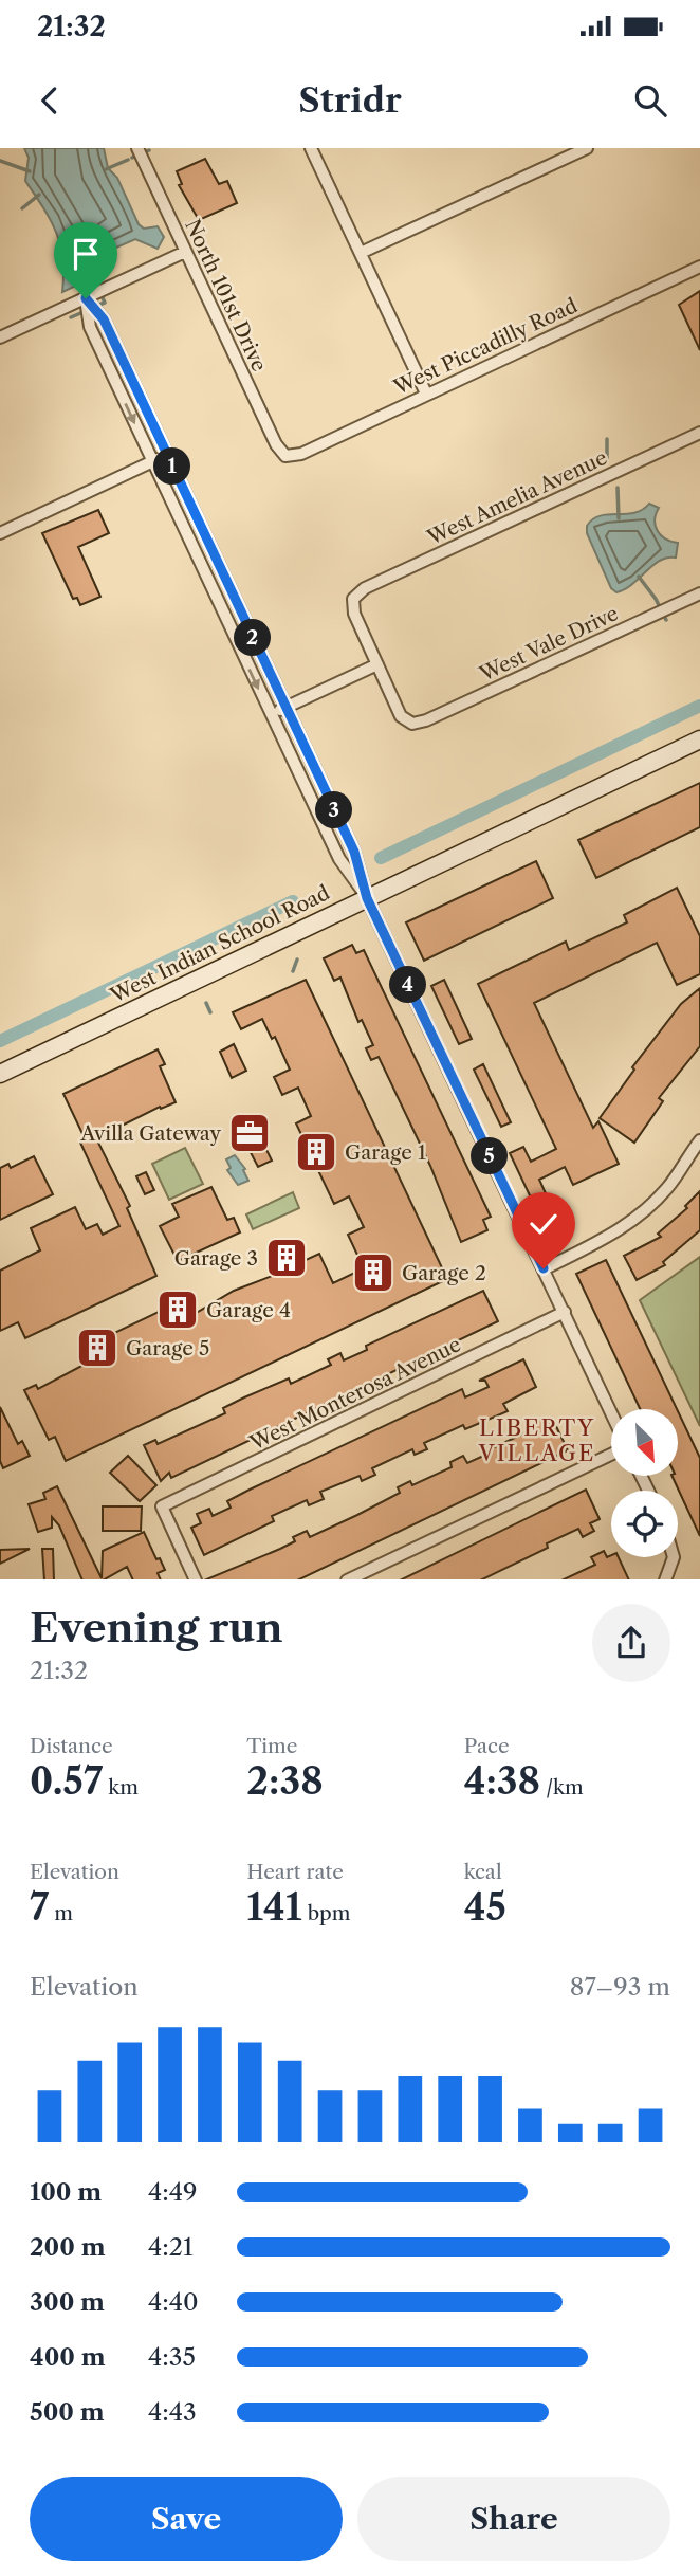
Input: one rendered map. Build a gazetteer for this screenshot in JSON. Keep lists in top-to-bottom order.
{
  "streets": {
    "main road": ["West Indian School Road"],
    "street": [
      "North 101st Drive",
      "West Piccadilly Road",
      "West Amelia Avenue",
      "West Vale Drive",
      "West Monterosa Avenue"
    ]
  },
  "crossings": [
    ["North 101st Drive", "West Piccadilly Road"],
    ["West Amelia Avenue", "West Vale Drive"]
  ],
  "districts": ["LIBERTY VILLAGE"],
  "places": {
    "office": ["Avilla Gateway"],
    "building": [
      "Garage 1",
      "Garage 3",
      "Garage 2",
      "Garage 4",
      "Garage 5"
    ]
  },
  "north": "bottom right",
  "page": {
    "status": "21:32",
    "header": "Stridr",
    "pins": [
      "1",
      "2",
      "3",
      "4",
      "5"
    ],
    "heading": ["Evening run", "21:32"],
    "stats": [
      ["Distance", "0.57 km"],
      ["Time", "2:38"],
      ["Pace", "4:38 /km"],
      ["Elevation", "7 m"],
      ["Heart rate", "141 bpm"],
      ["kcal", "45"]
    ],
    "chart": ["Elevation", "87–93 m"],
    "list": [
      {
        "name": "100 m",
        "note": "4:49"
      },
      {
        "name": "200 m",
        "note": "4:21"
      },
      {
        "name": "300 m",
        "note": "4:40"
      },
      {
        "name": "400 m",
        "note": "4:35"
      },
      {
        "name": "500 m",
        "note": "4:43"
      }
    ],
    "buttons": ["Save", "Share"]
  }
}
